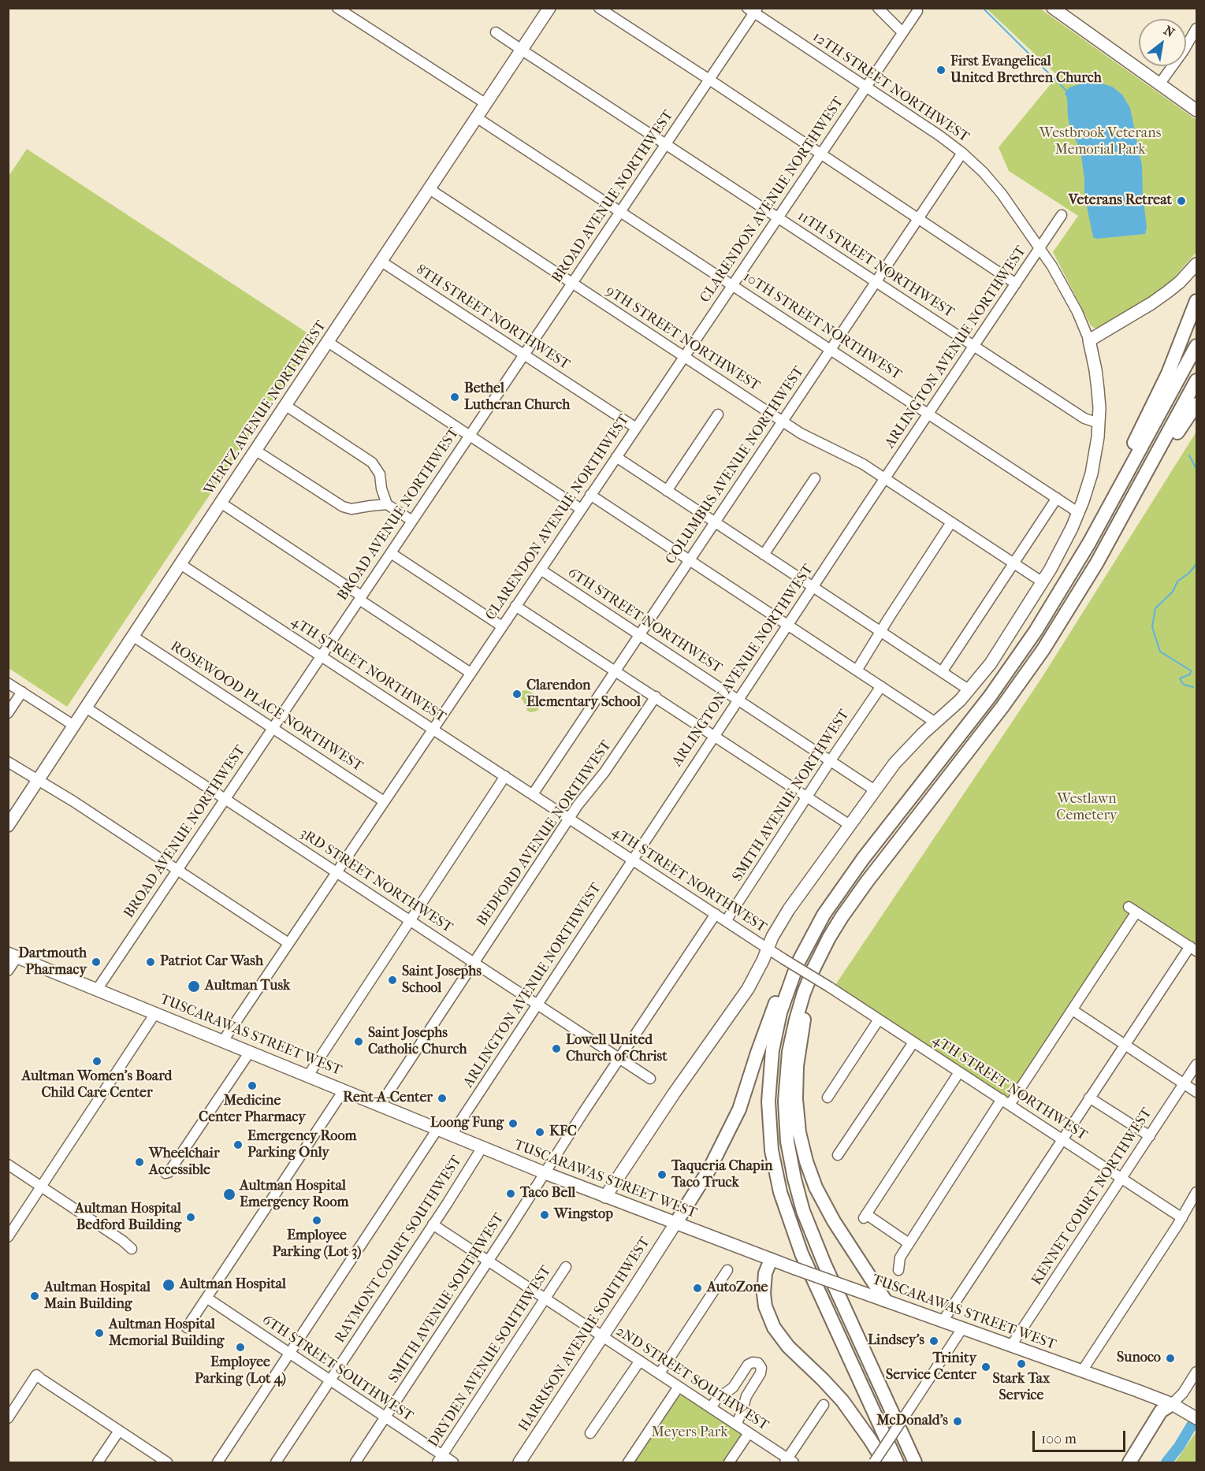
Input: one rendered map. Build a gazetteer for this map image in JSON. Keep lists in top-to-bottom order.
{
  "streets": {
    "main road": ["WERTZ AVENUE NORTHWEST", "TUSCARAWAS STREET WEST", "HARRISON AVENUE SOUTHWEST"],
    "street": [
      "12TH STREET NORTHWEST",
      "BROAD AVENUE NORTHWEST",
      "CLARENDON AVENUE NORTHWEST",
      "11TH STREET NORTHWEST",
      "8TH STREET NORTHWEST",
      "10TH STREET NORTHWEST",
      "9TH STREET NORTHWEST",
      "ARLINGTON AVENUE NORTHWEST",
      "COLUMBUS AVENUE NORTHWEST",
      "6TH STREET NORTHWEST",
      "4TH STREET NORTHWEST",
      "ROSEWOOD PLACE NORTHWEST",
      "SMITH AVENUE NORTHWEST",
      "BEDFORD AVENUE NORTHWEST",
      "3RD STREET NORTHWEST",
      "KENNET COURT NORTHWEST",
      "RAYMONT COURT SOUTHWEST",
      "SMITH AVENUE SOUTHWEST",
      "DRYDEN AVENUE SOUTHWEST",
      "6TH STREET SOUTHWEST",
      "2ND STREET SOUTHWEST"
    ]
  },
  "crossings": [
    ["12TH STREET NORTHWEST", "BROAD AVENUE NORTHWEST"],
    ["12TH STREET NORTHWEST", "CLARENDON AVENUE NORTHWEST"],
    ["12TH STREET NORTHWEST", "ARLINGTON AVENUE NORTHWEST"],
    ["12TH STREET NORTHWEST", "COLUMBUS AVENUE NORTHWEST"],
    ["BROAD AVENUE NORTHWEST", "11TH STREET NORTHWEST"],
    ["BROAD AVENUE NORTHWEST", "8TH STREET NORTHWEST"],
    ["BROAD AVENUE NORTHWEST", "10TH STREET NORTHWEST"],
    ["BROAD AVENUE NORTHWEST", "9TH STREET NORTHWEST"],
    ["BROAD AVENUE NORTHWEST", "4TH STREET NORTHWEST"],
    ["BROAD AVENUE NORTHWEST", "ROSEWOOD PLACE NORTHWEST"],
    ["BROAD AVENUE NORTHWEST", "3RD STREET NORTHWEST"],
    ["BROAD AVENUE NORTHWEST", "TUSCARAWAS STREET WEST"],
    ["CLARENDON AVENUE NORTHWEST", "11TH STREET NORTHWEST"],
    ["CLARENDON AVENUE NORTHWEST", "8TH STREET NORTHWEST"],
    ["CLARENDON AVENUE NORTHWEST", "10TH STREET NORTHWEST"],
    ["CLARENDON AVENUE NORTHWEST", "9TH STREET NORTHWEST"],
    ["CLARENDON AVENUE NORTHWEST", "6TH STREET NORTHWEST"],
    ["CLARENDON AVENUE NORTHWEST", "4TH STREET NORTHWEST"],
    ["CLARENDON AVENUE NORTHWEST", "ROSEWOOD PLACE NORTHWEST"],
    ["CLARENDON AVENUE NORTHWEST", "3RD STREET NORTHWEST"],
    ["CLARENDON AVENUE NORTHWEST", "TUSCARAWAS STREET WEST"],
    ["11TH STREET NORTHWEST", "ARLINGTON AVENUE NORTHWEST"],
    ["11TH STREET NORTHWEST", "WERTZ AVENUE NORTHWEST"],
    ["11TH STREET NORTHWEST", "COLUMBUS AVENUE NORTHWEST"],
    ["8TH STREET NORTHWEST", "WERTZ AVENUE NORTHWEST"],
    ["10TH STREET NORTHWEST", "ARLINGTON AVENUE NORTHWEST"],
    ["10TH STREET NORTHWEST", "WERTZ AVENUE NORTHWEST"],
    ["10TH STREET NORTHWEST", "COLUMBUS AVENUE NORTHWEST"],
    ["9TH STREET NORTHWEST", "ARLINGTON AVENUE NORTHWEST"],
    ["9TH STREET NORTHWEST", "WERTZ AVENUE NORTHWEST"],
    ["9TH STREET NORTHWEST", "COLUMBUS AVENUE NORTHWEST"],
    ["ARLINGTON AVENUE NORTHWEST", "6TH STREET NORTHWEST"],
    ["ARLINGTON AVENUE NORTHWEST", "4TH STREET NORTHWEST"],
    ["ARLINGTON AVENUE NORTHWEST", "3RD STREET NORTHWEST"],
    ["ARLINGTON AVENUE NORTHWEST", "TUSCARAWAS STREET WEST"],
    ["WERTZ AVENUE NORTHWEST", "4TH STREET NORTHWEST"],
    ["WERTZ AVENUE NORTHWEST", "ROSEWOOD PLACE NORTHWEST"],
    ["WERTZ AVENUE NORTHWEST", "3RD STREET NORTHWEST"],
    ["COLUMBUS AVENUE NORTHWEST", "6TH STREET NORTHWEST"],
    ["COLUMBUS AVENUE NORTHWEST", "4TH STREET NORTHWEST"],
    ["6TH STREET NORTHWEST", "SMITH AVENUE NORTHWEST"],
    ["4TH STREET NORTHWEST", "SMITH AVENUE NORTHWEST"],
    ["4TH STREET NORTHWEST", "BEDFORD AVENUE NORTHWEST"],
    ["4TH STREET NORTHWEST", "KENNET COURT NORTHWEST"],
    ["BEDFORD AVENUE NORTHWEST", "3RD STREET NORTHWEST"],
    ["BEDFORD AVENUE NORTHWEST", "TUSCARAWAS STREET WEST"],
    ["TUSCARAWAS STREET WEST", "KENNET COURT NORTHWEST"],
    ["TUSCARAWAS STREET WEST", "RAYMONT COURT SOUTHWEST"],
    ["TUSCARAWAS STREET WEST", "SMITH AVENUE SOUTHWEST"],
    ["TUSCARAWAS STREET WEST", "HARRISON AVENUE SOUTHWEST"],
    ["RAYMONT COURT SOUTHWEST", "6TH STREET SOUTHWEST"],
    ["RAYMONT COURT SOUTHWEST", "2ND STREET SOUTHWEST"],
    ["SMITH AVENUE SOUTHWEST", "6TH STREET SOUTHWEST"],
    ["SMITH AVENUE SOUTHWEST", "2ND STREET SOUTHWEST"],
    ["HARRISON AVENUE SOUTHWEST", "2ND STREET SOUTHWEST"],
    ["DRYDEN AVENUE SOUTHWEST", "6TH STREET SOUTHWEST"],
    ["DRYDEN AVENUE SOUTHWEST", "2ND STREET SOUTHWEST"]
  ],
  "parks": ["Westbrook Veterans Memorial Park", "Westlawn Cemetery", "Meyers Park"],
  "places": [
    "First Evangelical United Brethren Church",
    "Veterans Retreat",
    "Bethel Lutheran Church",
    "Clarendon Elementary School",
    "Dartmouth Pharmacy",
    "Patriot Car Wash",
    "Saint Josephs School",
    "Aultman Tusk",
    "Saint Josephs Catholic Church",
    "Lowell United Church of Christ",
    "Aultman Women's Board Child Care Center",
    "Medicine Center Pharmacy",
    "Rent-A-Center",
    "Loong Fung",
    "KFC",
    "Emergency Room Parking Only",
    "Wheelchair Accessible",
    "Taqueria Chapin Taco Truck",
    "Taco Bell",
    "Aultman Hospital Emergency Room",
    "Wingstop",
    "Aultman Hospital Bedford Building",
    "Employee Parking (Lot 3)",
    "Aultman Hospital",
    "AutoZone",
    "Aultman Hospital Main Building",
    "Aultman Hospital Memorial Building",
    "Lindsey's",
    "Employee Parking (Lot 4)",
    "Sunoco",
    "Stark Tax Service",
    "Trinity Service Center",
    "McDonald's"
  ],
  "scale_bar": "100 m",
  "north": "top right"
}
